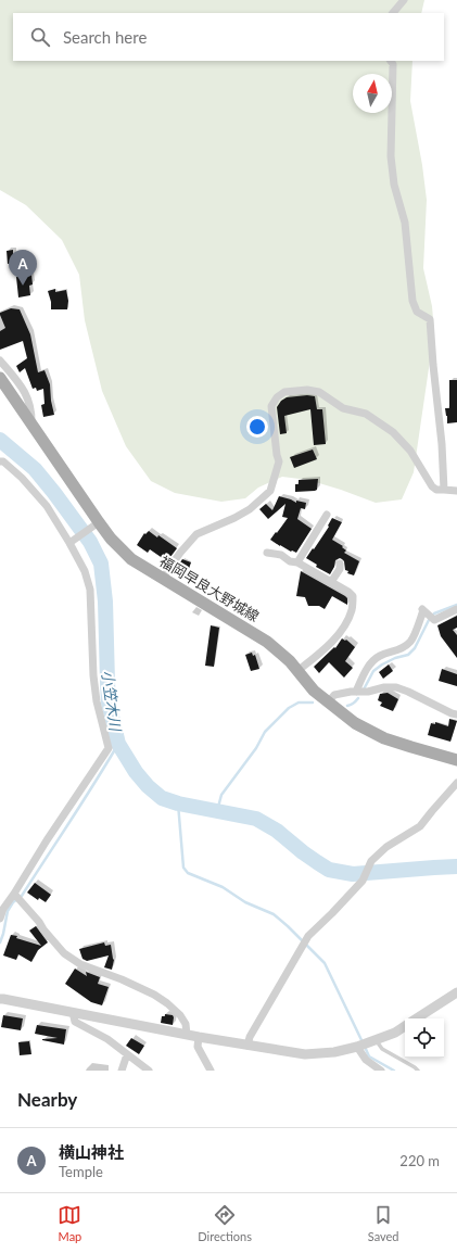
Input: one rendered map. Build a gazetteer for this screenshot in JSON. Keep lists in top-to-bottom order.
{
  "streets": {
    "main road": ["福岡早良大野城線"]
  },
  "water": ["小笠木川"],
  "north": "top",
  "page": {
    "search": "Search here",
    "pins": "A",
    "heading": "Nearby",
    "list": [
      {
        "mark": "A",
        "name": "横山神社",
        "note": "Temple",
        "value": "220 m"
      }
    ],
    "nav": ["Map", "Directions", "Saved"]
  }
}
